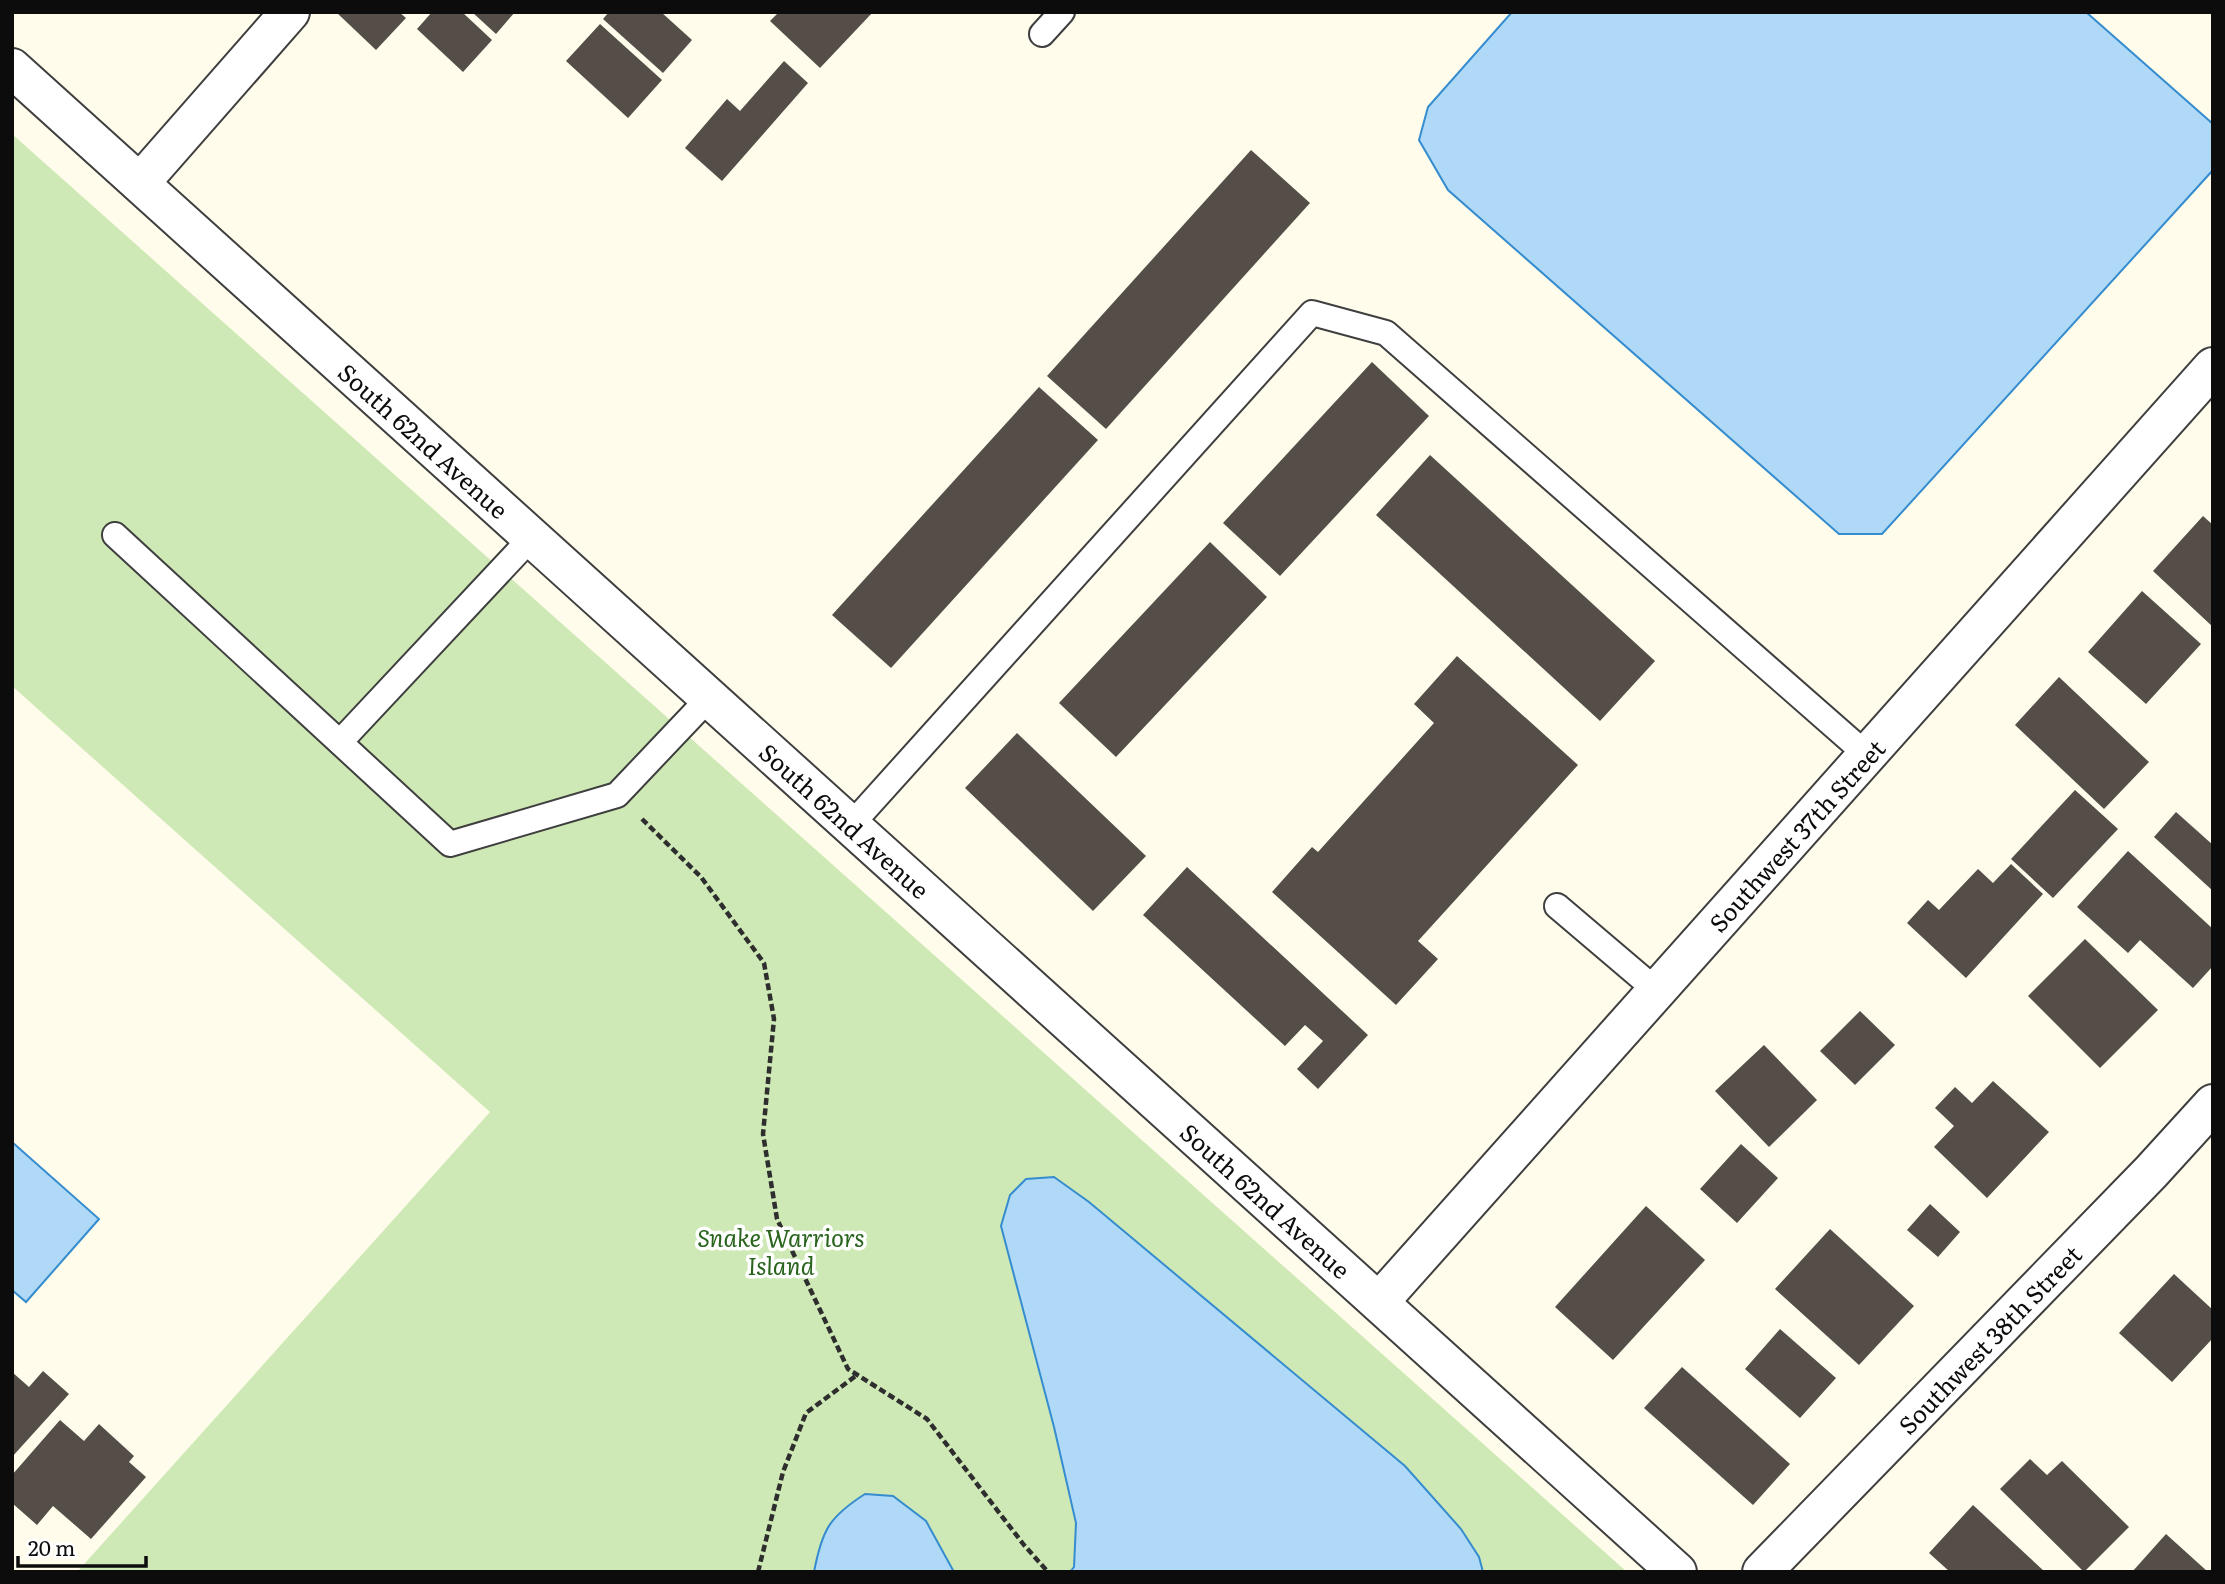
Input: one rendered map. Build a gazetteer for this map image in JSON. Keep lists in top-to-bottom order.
{
  "streets": {
    "street": ["South 62nd Avenue", "Southwest 37th Street", "Southwest 38th Street"]
  },
  "crossings": [
    ["South 62nd Avenue", "Southwest 37th Street"]
  ],
  "parks": ["Snake Warriors Island"],
  "scale_bar": "20 m"
}
